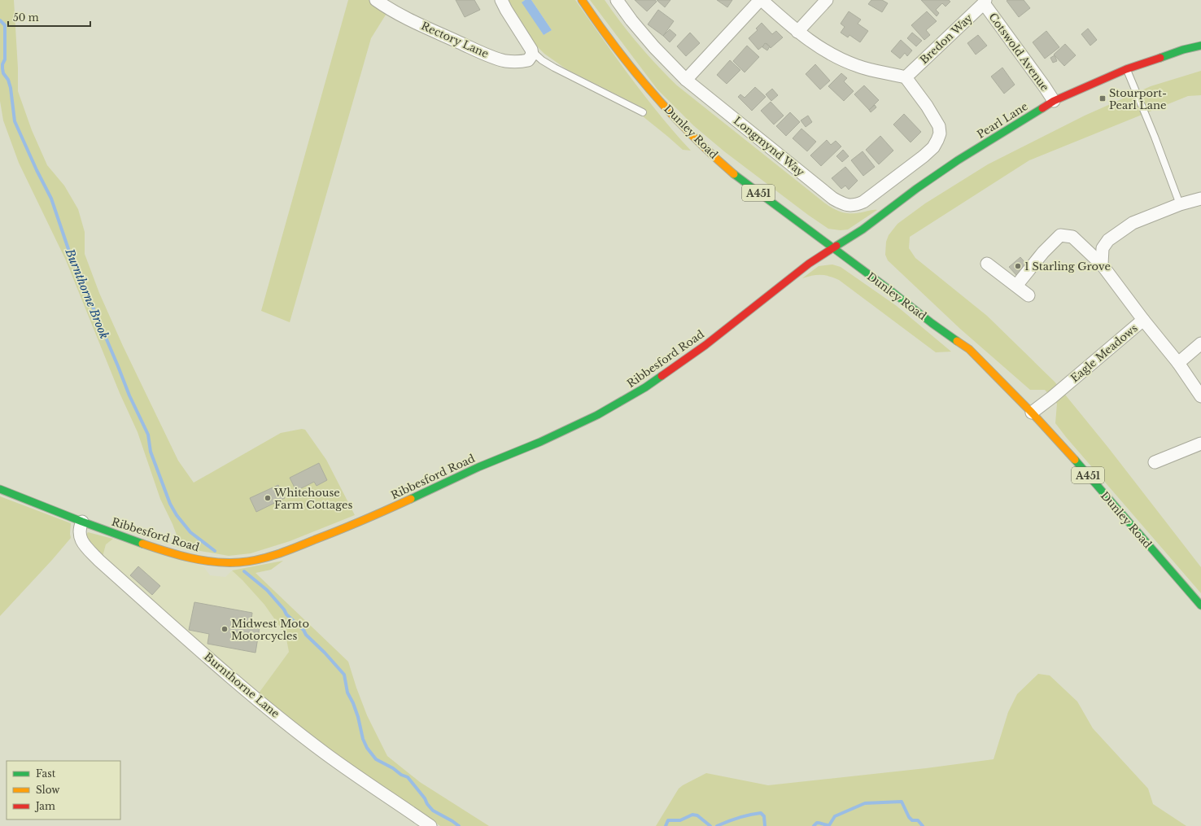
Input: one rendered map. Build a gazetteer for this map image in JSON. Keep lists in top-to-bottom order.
{
  "streets": {
    "main road": [
      "Pearl Lane",
      "Dunley Road",
      "A451",
      "Ribbesford Road"
    ],
    "street": [
      "Bredon Way",
      "Rectory Lane",
      "Cotswold Avenue",
      "Longmynd Way",
      "Eagle Meadows",
      "Burnthorne Lane"
    ]
  },
  "crossings": [
    ["Bredon Way", "Cotswold Avenue"],
    ["Bredon Way", "Longmynd Way"],
    ["Cotswold Avenue", "Pearl Lane"],
    ["Pearl Lane", "Dunley Road"],
    ["Pearl Lane", "Ribbesford Road"],
    ["Dunley Road", "Eagle Meadows"],
    ["Dunley Road", "Ribbesford Road"],
    ["Ribbesford Road", "Burnthorne Lane"]
  ],
  "water": ["Burnthorne Brook"],
  "places": {
    "transit": ["Stourport- Pearl Lane"],
    "other": ["1 Starling Grove", "Whitehouse Farm Cottages", "Midwest Moto Motorcycles"]
  },
  "legend": ["Fast", "Slow", "Jam"],
  "scale_bar": "50 m"
}
